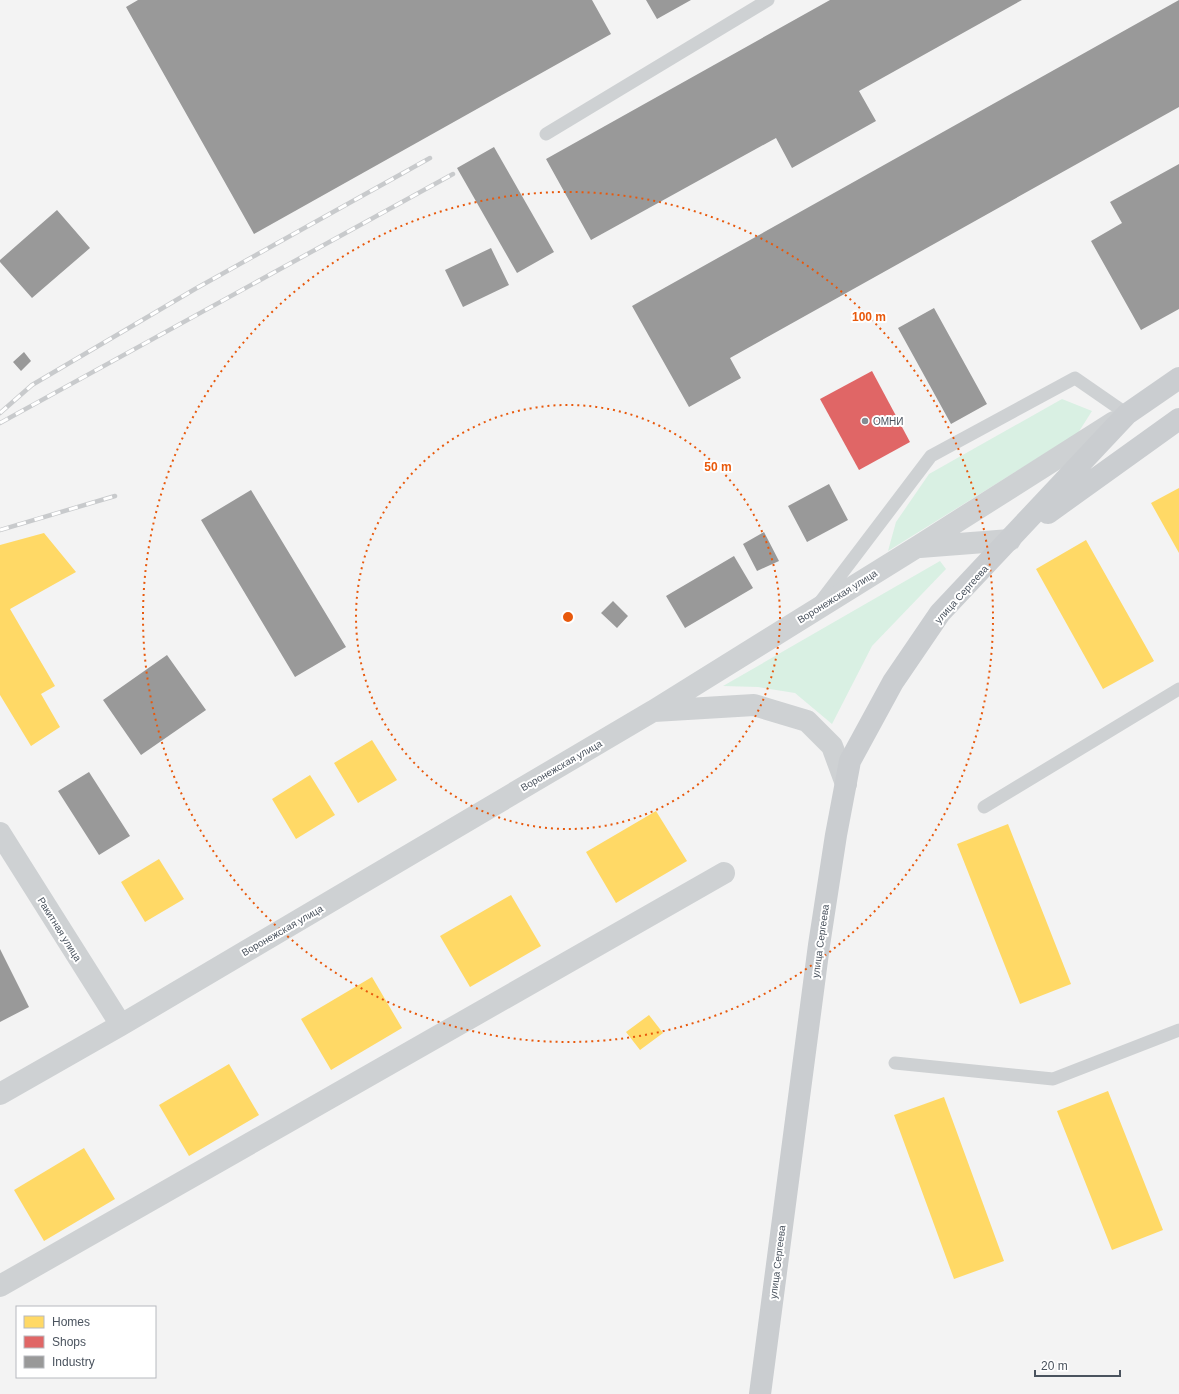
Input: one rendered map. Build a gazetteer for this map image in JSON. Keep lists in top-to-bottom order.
{
  "streets": {
    "main road": ["улица Сергеева"],
    "street": ["Воронежская улица", "Ракитная улица"]
  },
  "crossings": [
    ["улица Сергеева", "Воронежская улица"],
    ["Воронежская улица", "Ракитная улица"]
  ],
  "places": ["ОМНИ"],
  "legend": ["Homes", "Shops", "Industry"],
  "scale_bar": "20 m",
  "rings": ["100 m", "50 m"]
}
